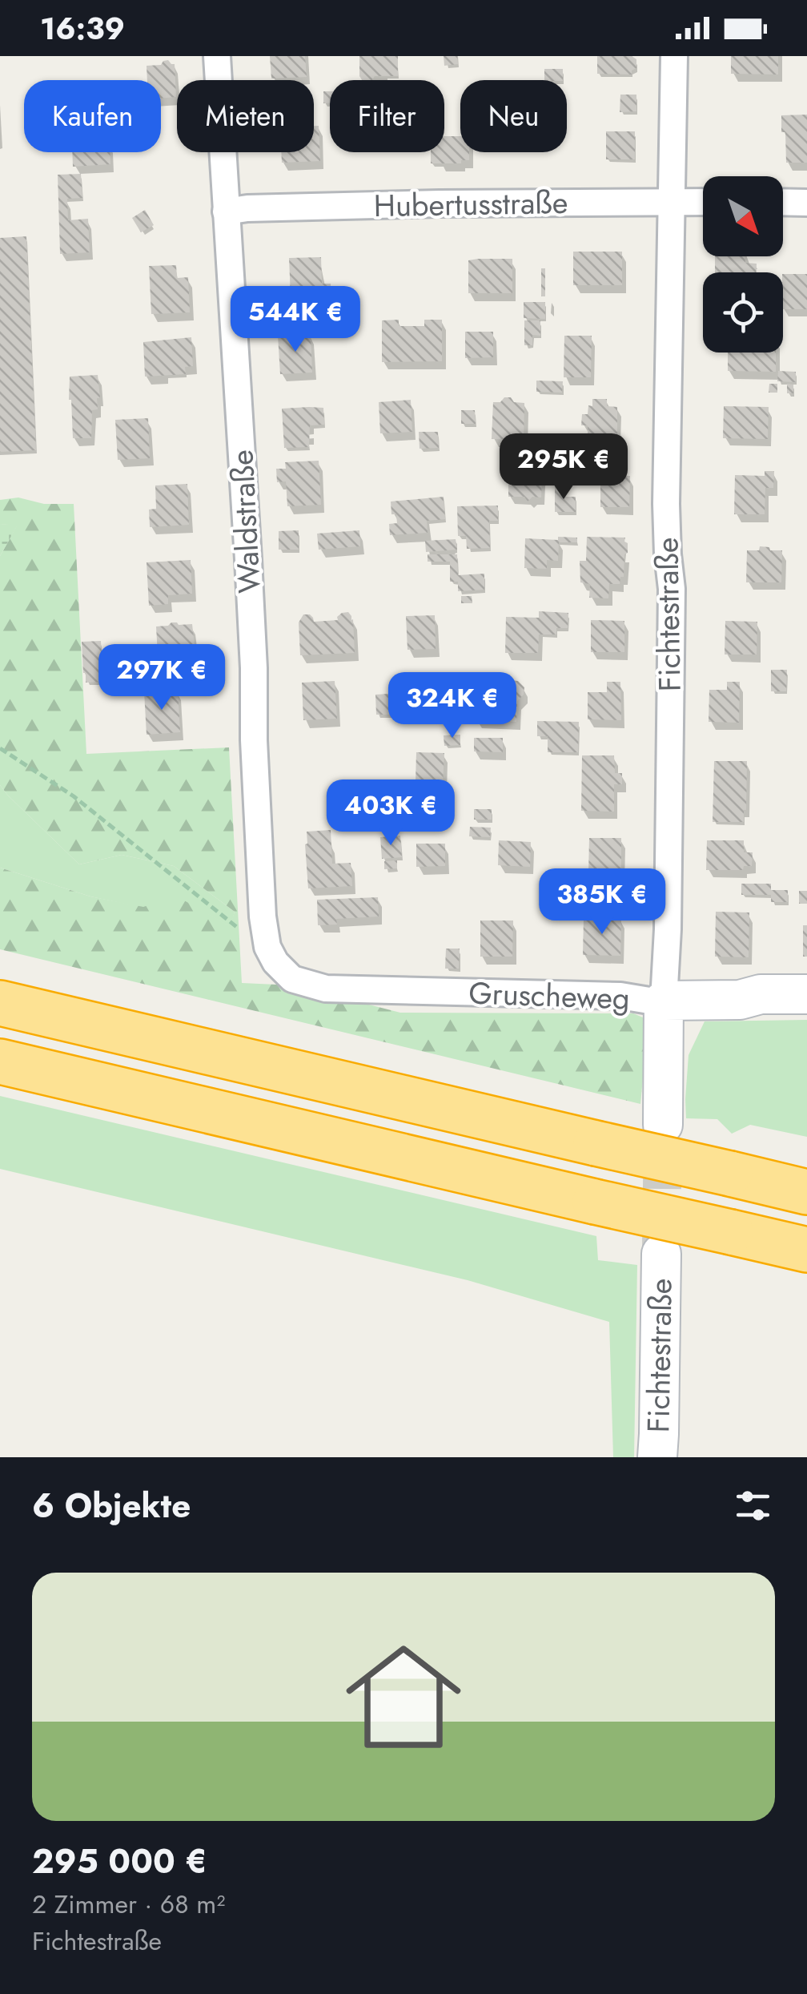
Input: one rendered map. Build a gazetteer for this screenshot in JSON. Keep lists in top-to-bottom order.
{
  "streets": {
    "street": [
      "Hubertusstraße",
      "Waldstraße",
      "Fichtestraße",
      "Gruscheweg"
    ]
  },
  "crossings": [
    ["Hubertusstraße", "Waldstraße"],
    ["Hubertusstraße", "Fichtestraße"],
    ["Waldstraße", "Gruscheweg"],
    ["Fichtestraße", "Gruscheweg"]
  ],
  "north": "bottom right",
  "page": {
    "status": "16:39",
    "chip": [
      "Kaufen",
      "Mieten",
      "Filter",
      "Neu"
    ],
    "price": [
      "544K €",
      "295K €",
      "297K €",
      "324K €",
      "403K €",
      "385K €"
    ],
    "heading": "6 Objekte",
    "list": [
      {
        "name": "295 000 €",
        "note": "2 Zimmer · 68 m² · Fichtestraße"
      }
    ]
  }
}
